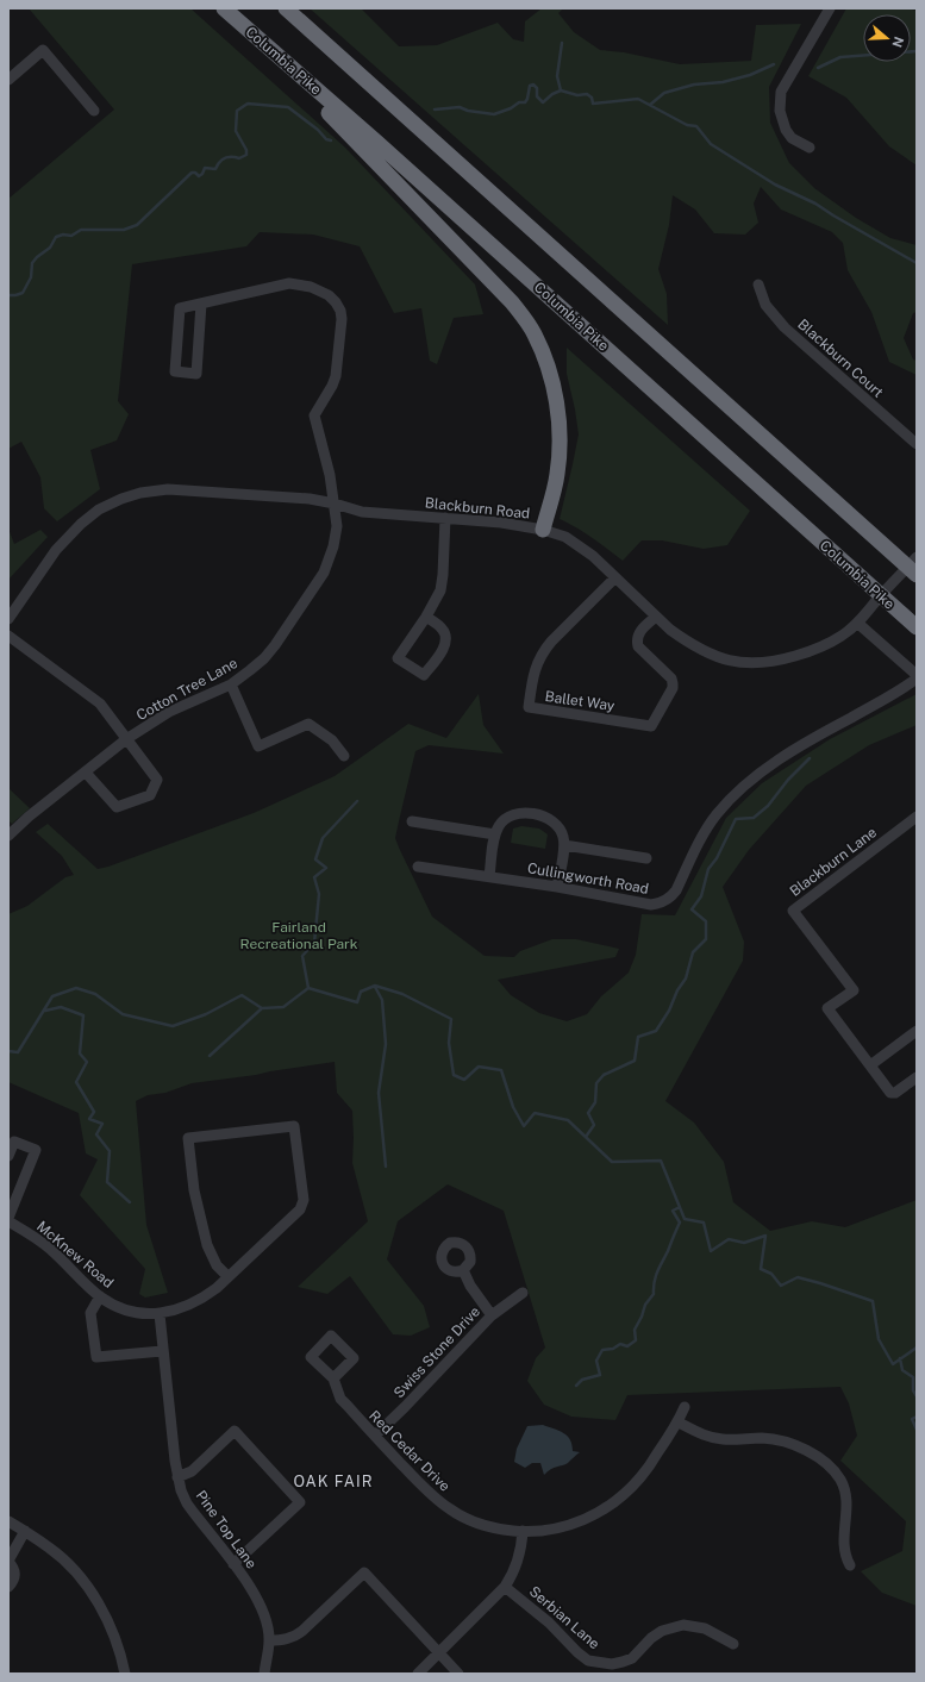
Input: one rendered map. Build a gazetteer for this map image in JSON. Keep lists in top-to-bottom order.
{
  "streets": {
    "highway": ["Columbia Pike"],
    "street": [
      "Blackburn Court",
      "Blackburn Road",
      "Cotton Tree Lane",
      "Ballet Way",
      "Blackburn Lane",
      "Cullingworth Road",
      "McKnew Road",
      "Swiss Stone Drive",
      "Red Cedar Drive",
      "Pine Top Lane",
      "Serbian Lane"
    ]
  },
  "crossings": [
    ["Columbia Pike", "Blackburn Road"],
    ["Blackburn Road", "Cotton Tree Lane"],
    ["Blackburn Road", "Ballet Way"],
    ["McKnew Road", "Pine Top Lane"],
    ["Swiss Stone Drive", "Red Cedar Drive"]
  ],
  "districts": ["OAK FAIR"],
  "parks": ["Fairland Recreational Park"],
  "north": "right"
}
